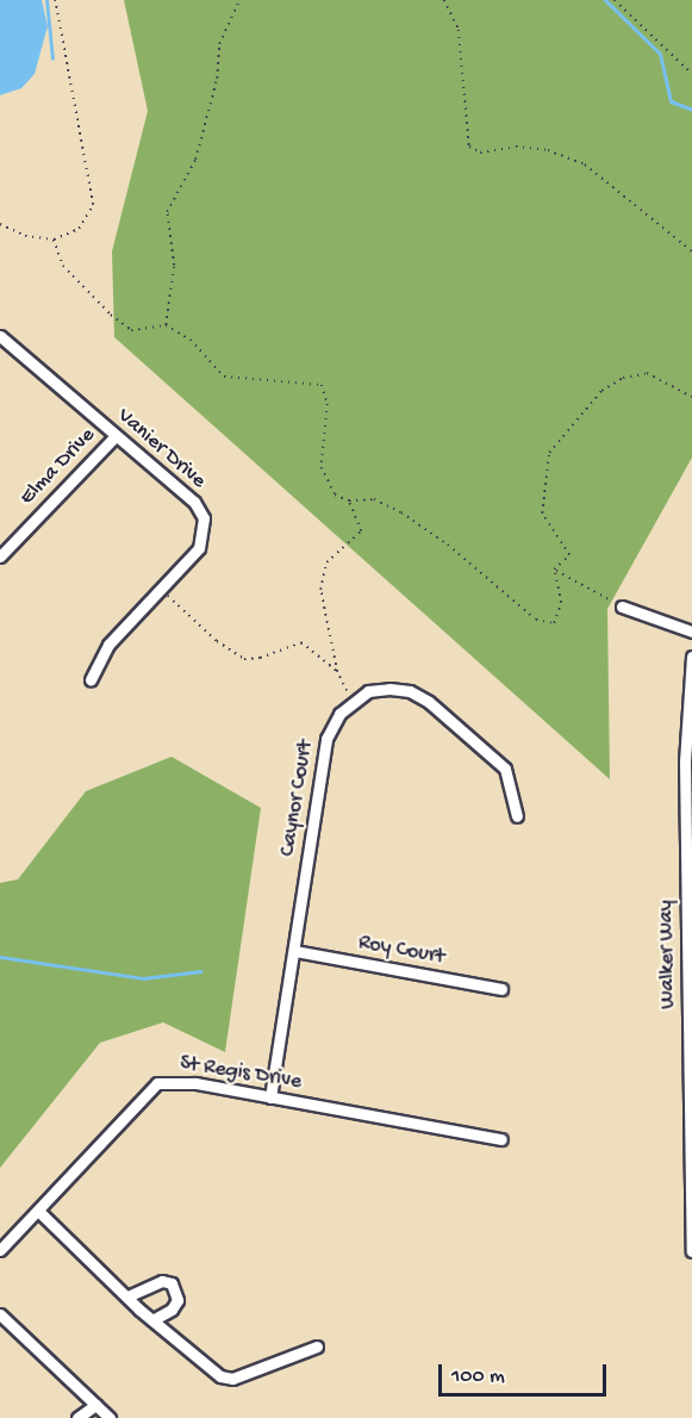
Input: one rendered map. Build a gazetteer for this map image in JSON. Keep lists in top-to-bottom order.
{
  "streets": {
    "street": [
      "Vanier Drive",
      "Elma Drive",
      "Caynor Court",
      "Roy Court",
      "Walker Way",
      "St Regis Drive"
    ]
  },
  "crossings": [
    ["Vanier Drive", "Elma Drive"],
    ["Caynor Court", "Roy Court"],
    ["Caynor Court", "St Regis Drive"]
  ],
  "scale_bar": "100 m"
}
